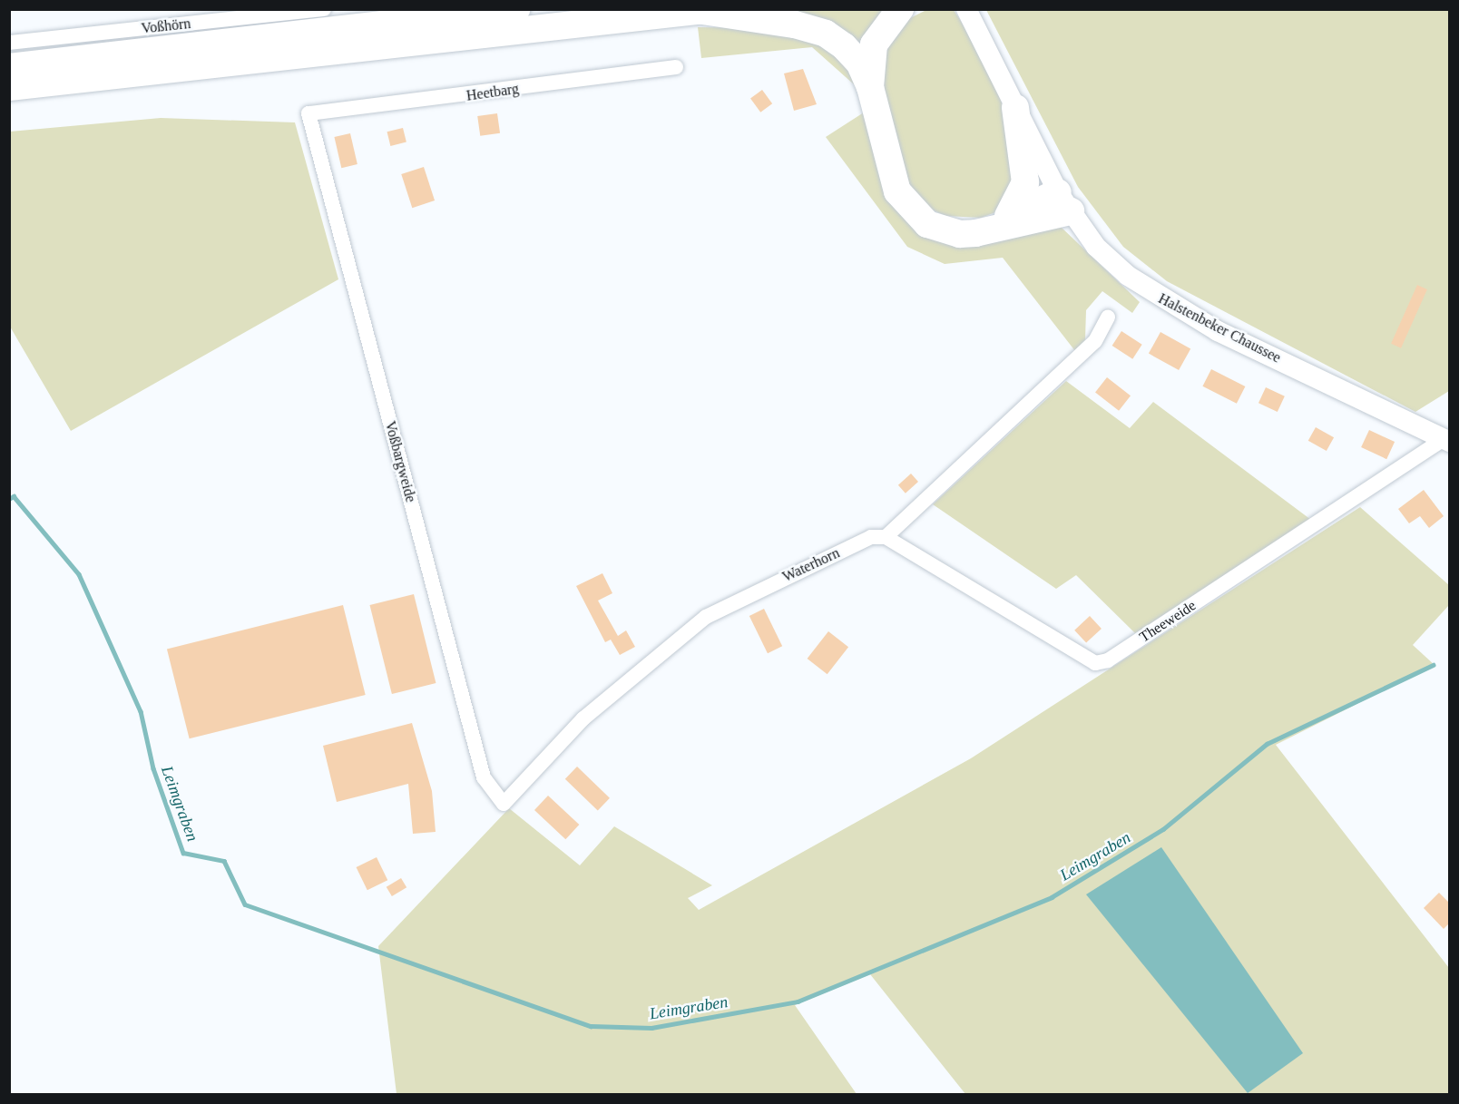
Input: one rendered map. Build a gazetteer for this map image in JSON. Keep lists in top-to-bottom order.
{
  "streets": {
    "main road": ["Halstenbeker Chaussee"],
    "street": [
      "Voßhörn",
      "Heetbarg",
      "Voßbargweide",
      "Waterhorn",
      "Theeweide"
    ]
  },
  "crossings": [
    ["Heetbarg", "Voßbargweide"],
    ["Halstenbeker Chaussee", "Theeweide"],
    ["Voßbargweide", "Waterhorn"],
    ["Waterhorn", "Theeweide"]
  ],
  "water": ["Leimgraben"]
}
